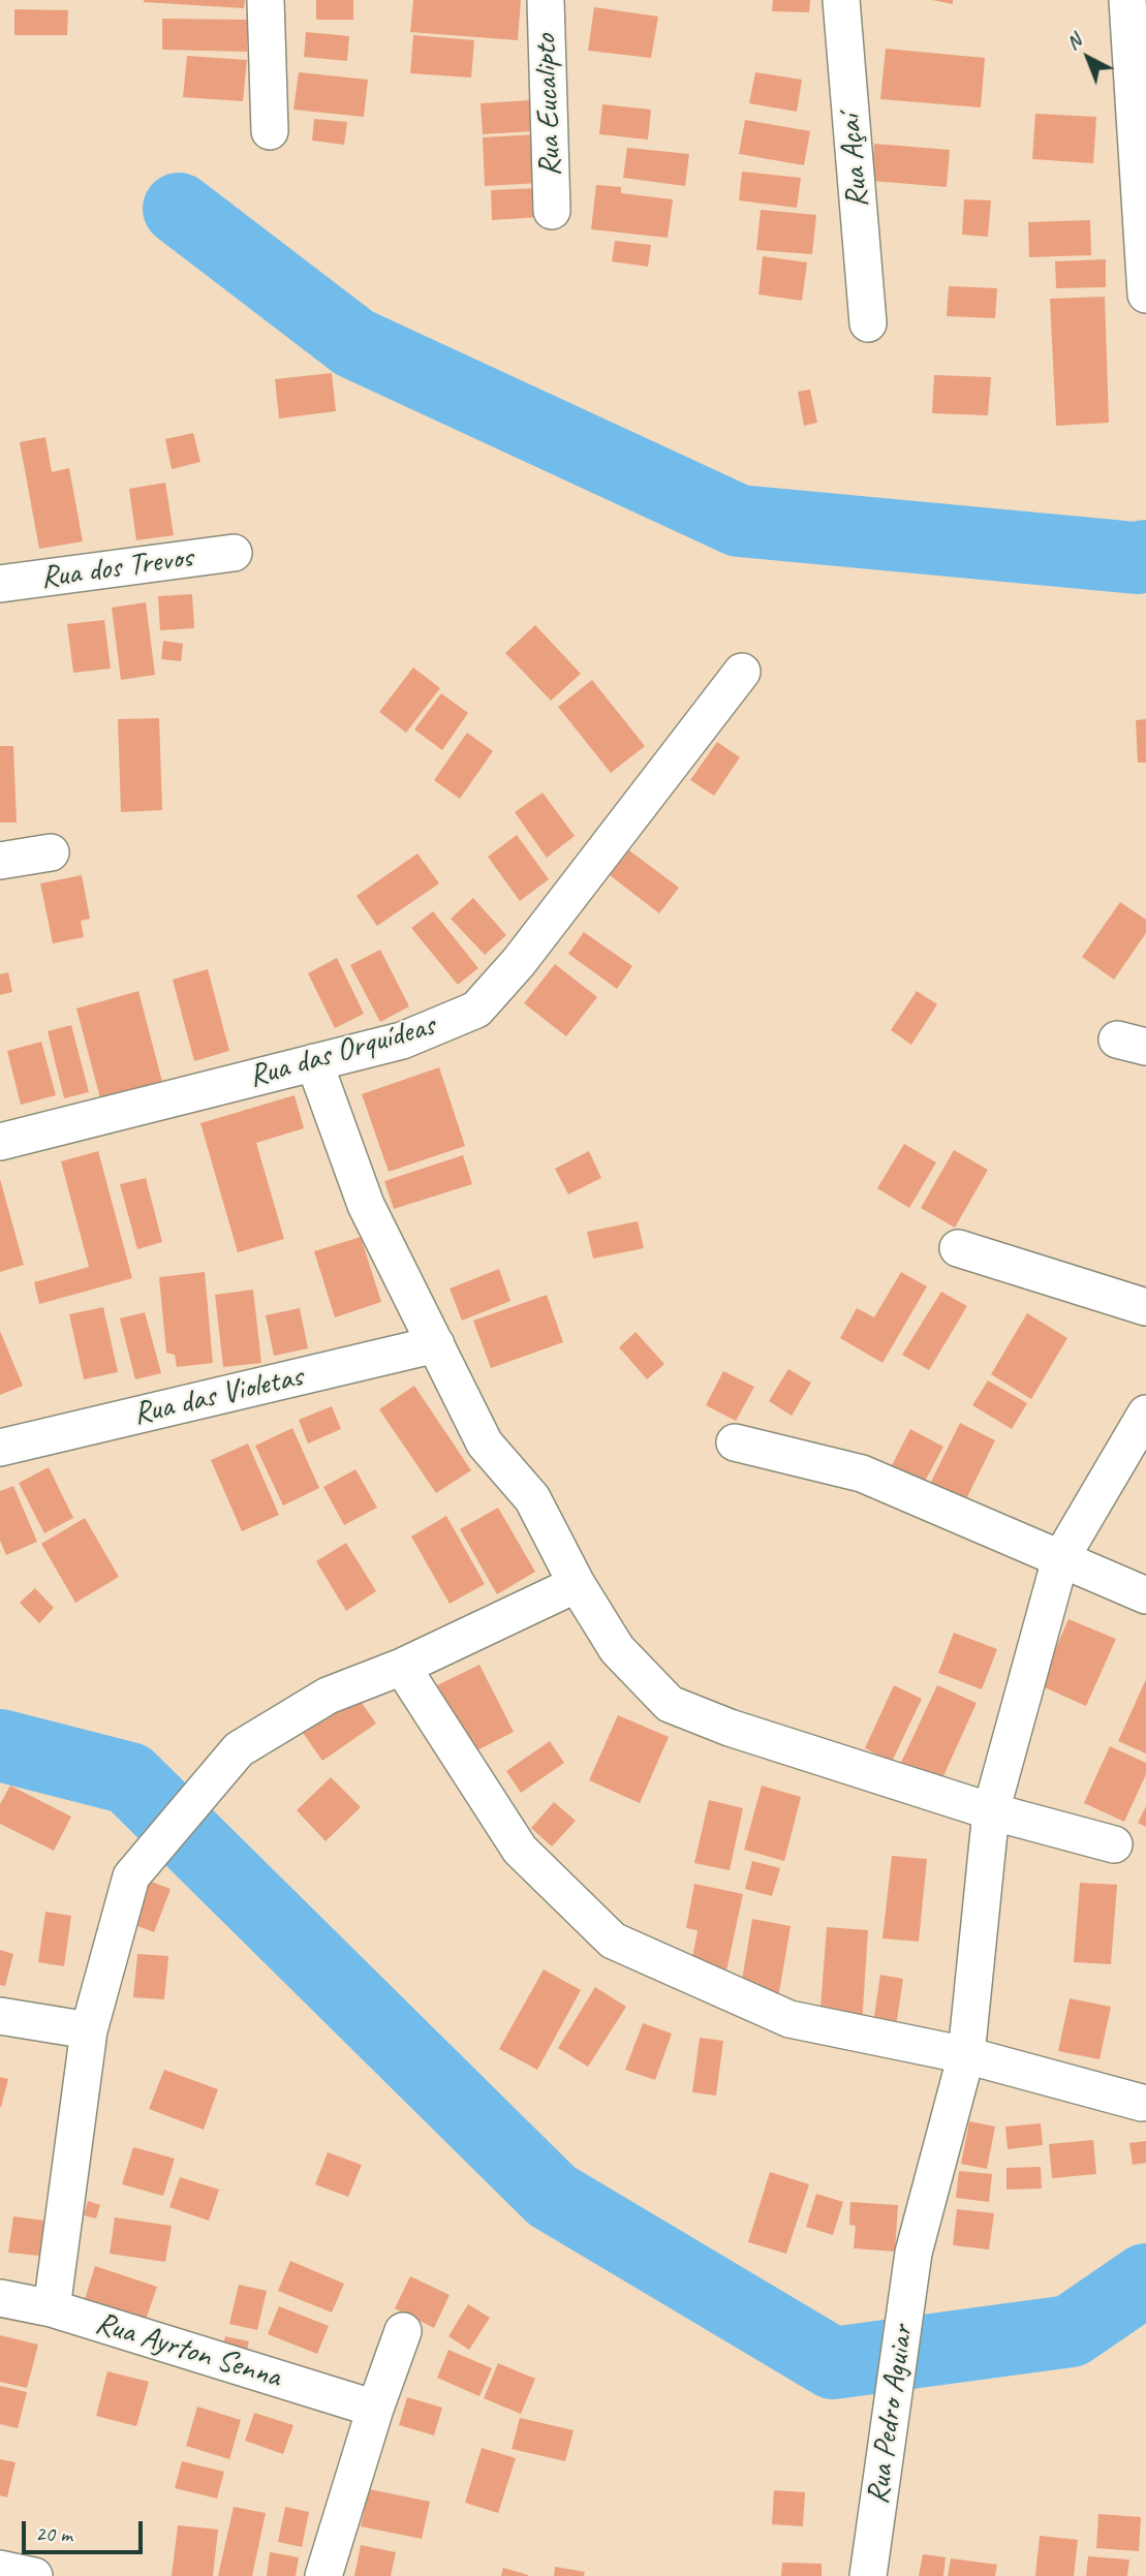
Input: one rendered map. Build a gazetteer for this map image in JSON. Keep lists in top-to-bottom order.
{
  "streets": {
    "street": [
      "Rua Eucalipto",
      "Rua Açaí",
      "Rua dos Trevos",
      "Rua das Orquídeas",
      "Rua das Violetas",
      "Rua Ayrton Senna",
      "Rua Pedro Aguiar"
    ]
  },
  "scale_bar": "20 m",
  "north": "top left"
}
